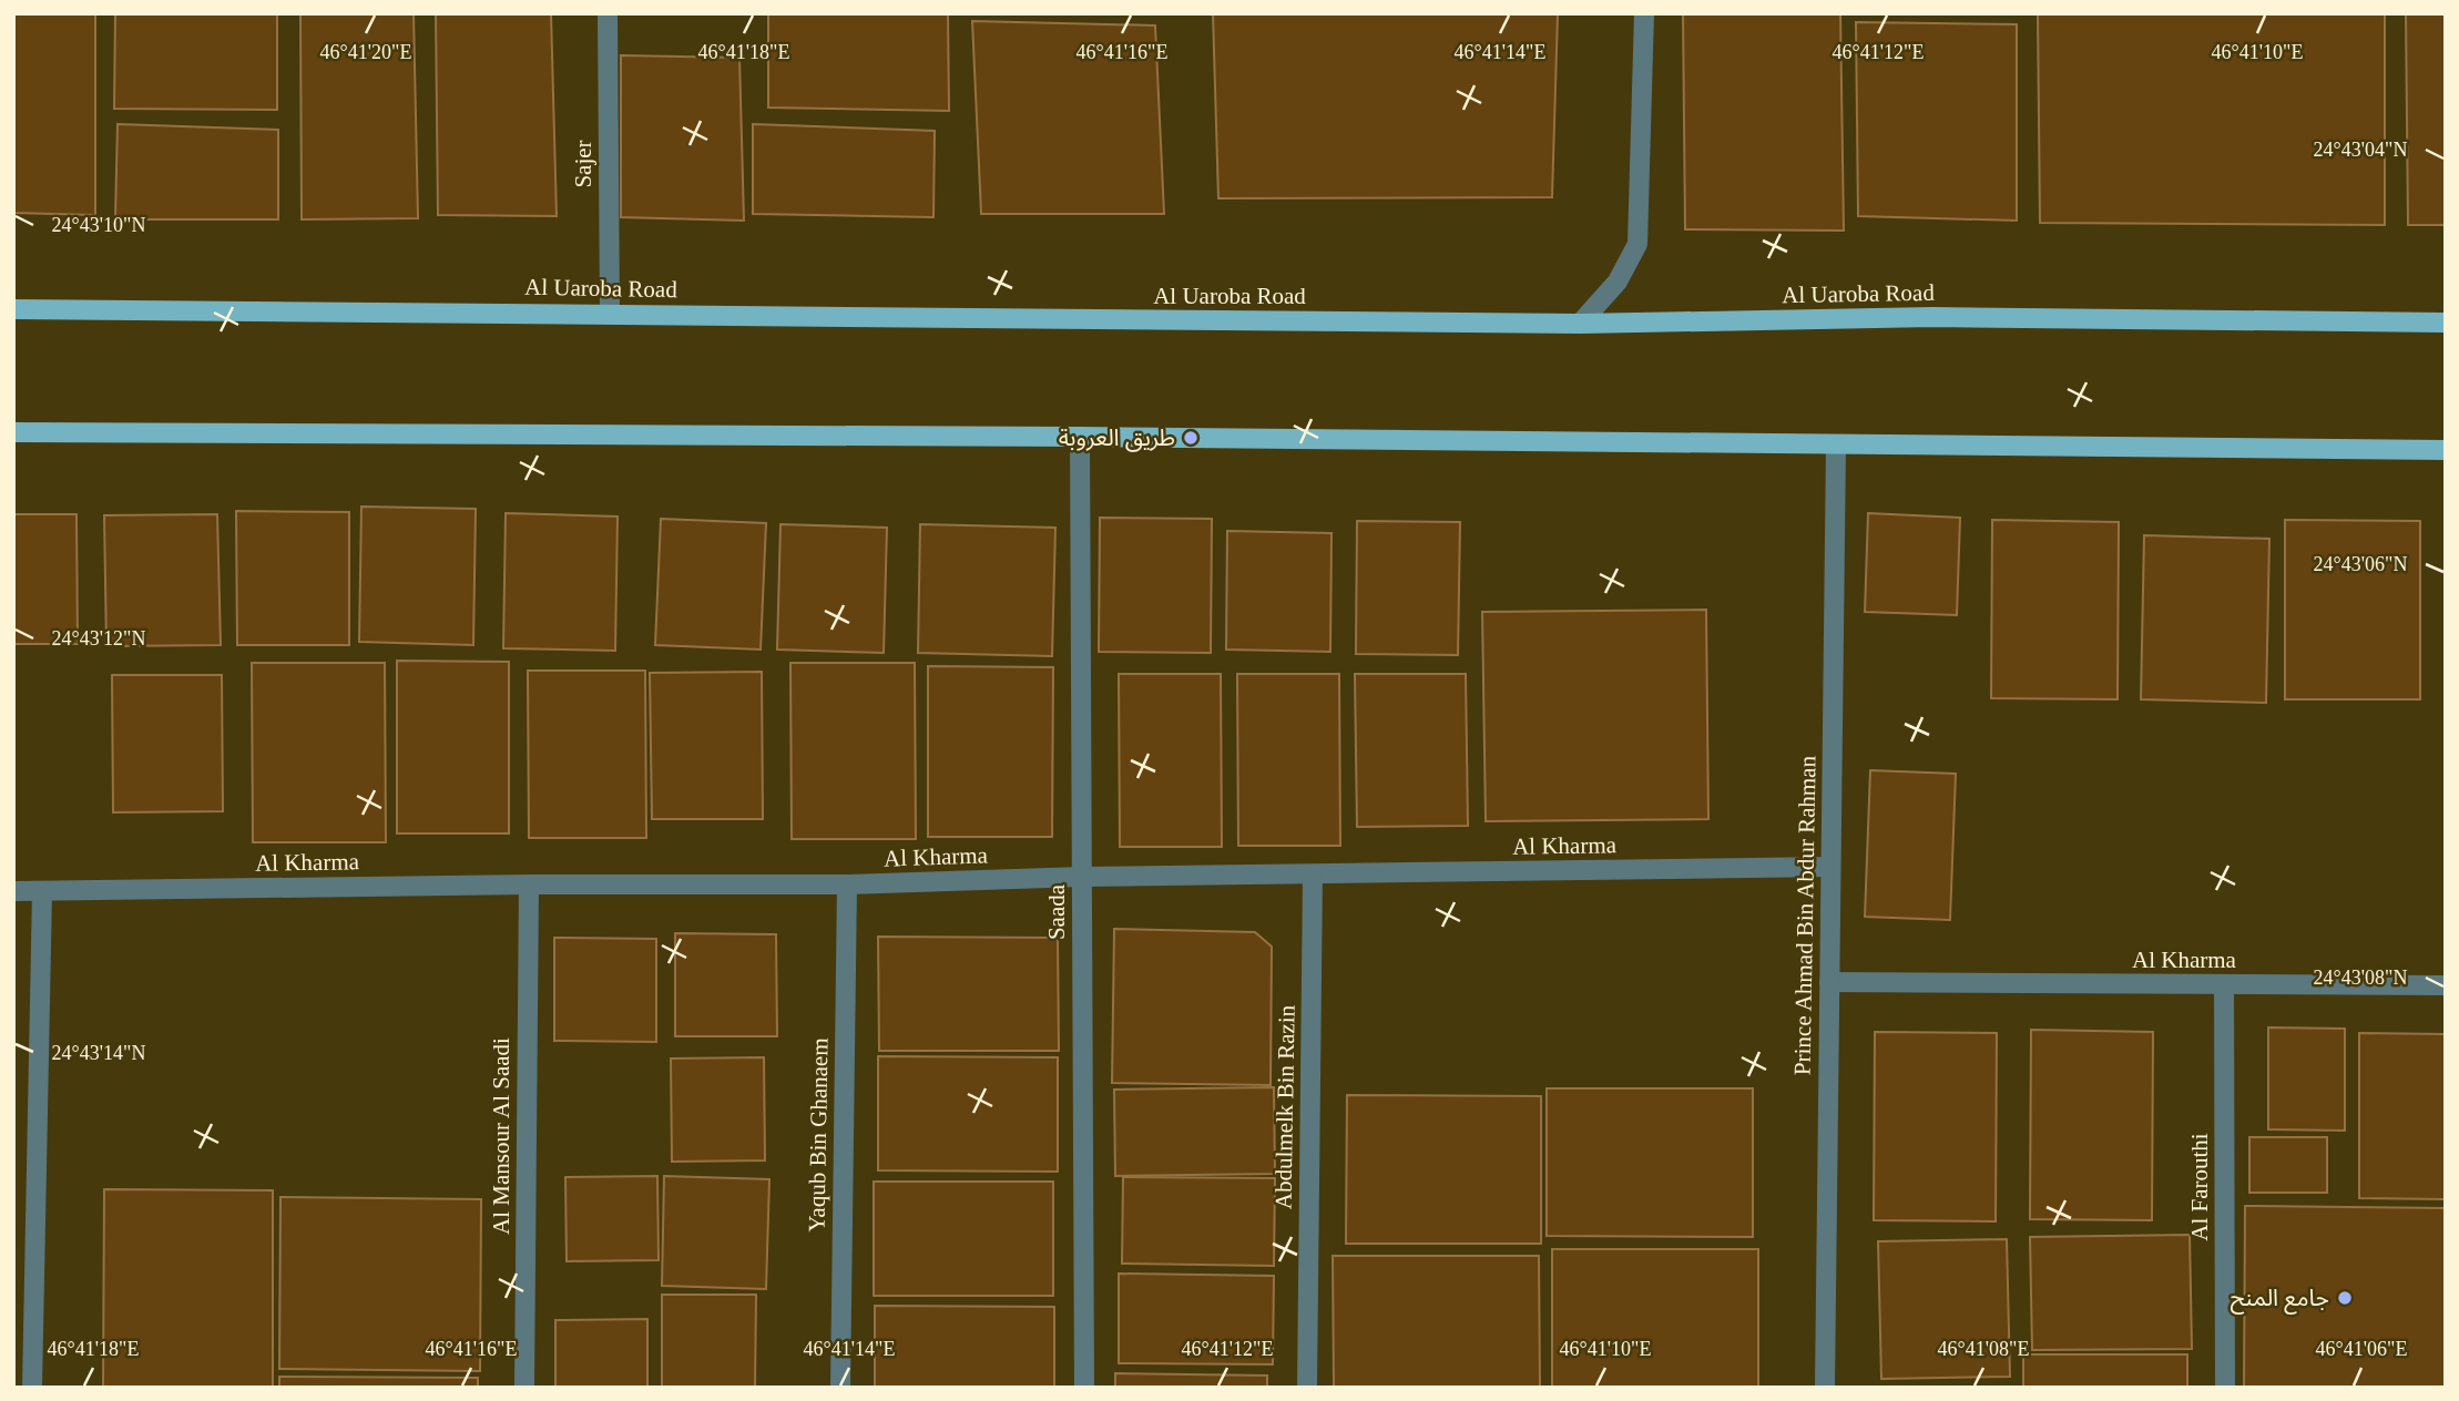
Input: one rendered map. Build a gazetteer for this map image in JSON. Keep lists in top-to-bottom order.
{
  "streets": {
    "main road": ["Al Uaroba Road"],
    "street": [
      "Sajer",
      "Al Kharma",
      "Saada",
      "Prince Ahmad Bin Abdur Rahman",
      "Abdulmelk Bin Razin",
      "Yaqub Bin Ghanaem",
      "Al Mansour Al Saadi",
      "Al Farouthi"
    ]
  },
  "crossings": [
    ["Sajer", "Al Uaroba Road"],
    ["Al Kharma", "Saada"],
    ["Al Kharma", "Prince Ahmad Bin Abdur Rahman"],
    ["Al Kharma", "Abdulmelk Bin Razin"],
    ["Al Kharma", "Yaqub Bin Ghanaem"],
    ["Al Kharma", "Al Mansour Al Saadi"],
    ["Al Kharma", "Al Farouthi"]
  ],
  "places": ["طريق العروبة", "جامع المنح"],
  "coordinates": [
    "46°41'16\"E",
    "46°41'12\"E",
    "46°41'20\"E",
    "46°41'18\"E",
    "46°41'14\"E",
    "46°41'10\"E",
    "24°43'04\"N",
    "24°43'10\"N",
    "24°43'06\"N",
    "24°43'12\"N",
    "24°43'08\"N",
    "24°43'14\"N",
    "46°41'08\"E",
    "46°41'06\"E"
  ]
}
